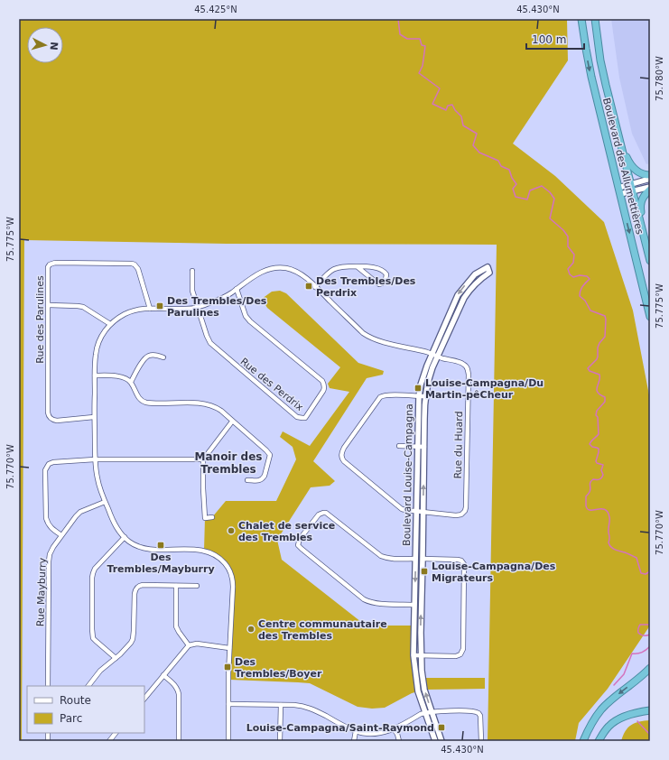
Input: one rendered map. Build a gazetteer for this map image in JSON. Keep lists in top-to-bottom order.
{
  "streets": {
    "highway": ["Boulevard des Allumettières"],
    "street": [
      "Rue des Parulines",
      "Rue des Perdrix",
      "Rue du Huard",
      "Boulevard Louise-Campagna",
      "Rue Mayburry"
    ]
  },
  "crossings": [
    ["Rue du Huard", "Boulevard Louise-Campagna"]
  ],
  "districts": ["Manoir des Trembles"],
  "places": {
    "transit": [
      "Des Trembles/Des Perdrix",
      "Des Trembles/Des Parulines",
      "Louise-Campagna/Du Martin-pêCheur",
      "Des Trembles/Mayburry",
      "Louise-Campagna/Des Migrateurs",
      "Des Trembles/Boyer",
      "Louise-Campagna/Saint-Raymond"
    ],
    "other": ["Chalet de service des Trembles", "Centre communautaire des Trembles"]
  },
  "legend": ["Route", "Parc"],
  "scale_bar": "100 m",
  "north": "right",
  "coordinates": [
    "45.425°N",
    "45.430°N",
    "75.780°W",
    "75.775°W",
    "75.770°W"
  ]
}
